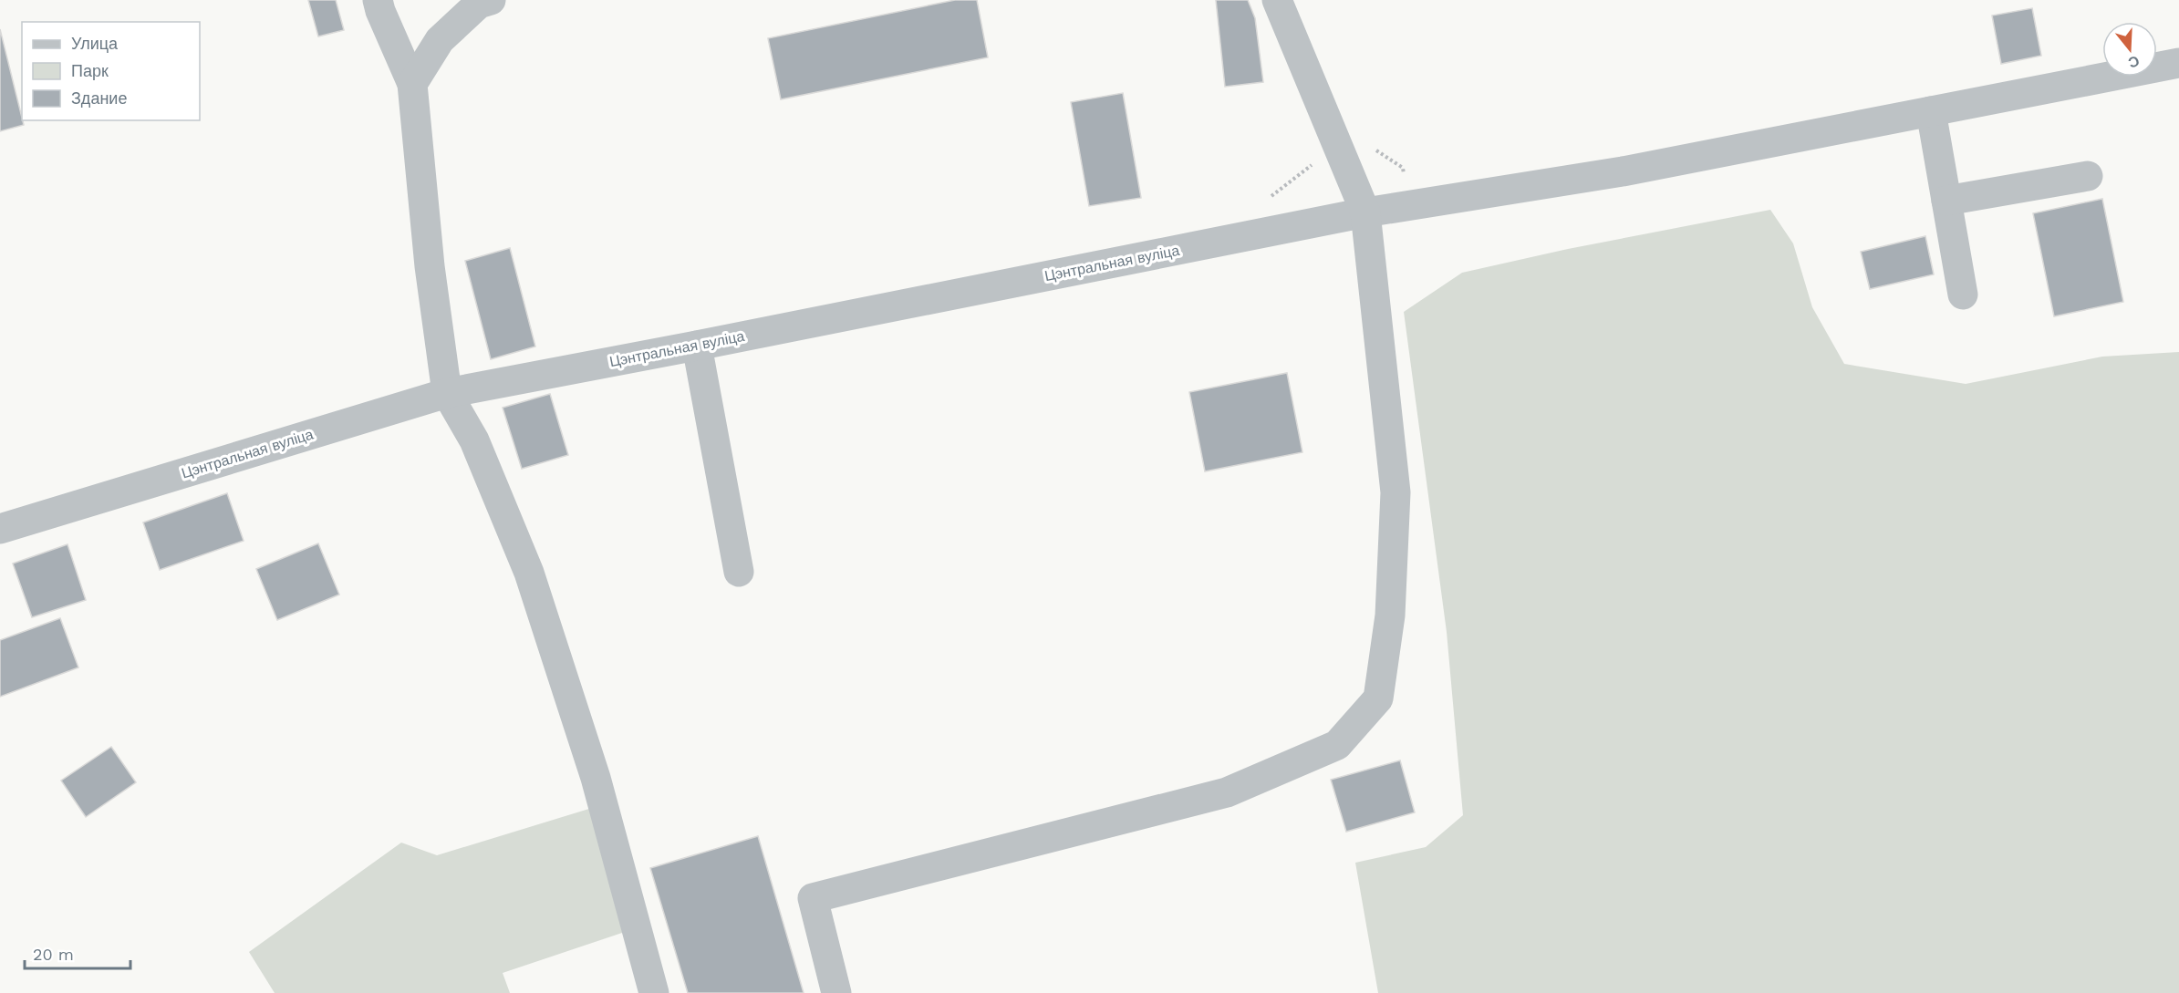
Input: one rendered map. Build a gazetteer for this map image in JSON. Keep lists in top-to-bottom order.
{
  "streets": {
    "street": ["Цэнтральная вуліца"]
  },
  "legend": ["Улица", "Парк", "Здание"],
  "scale_bar": "20 m",
  "north": "bottom"
}
